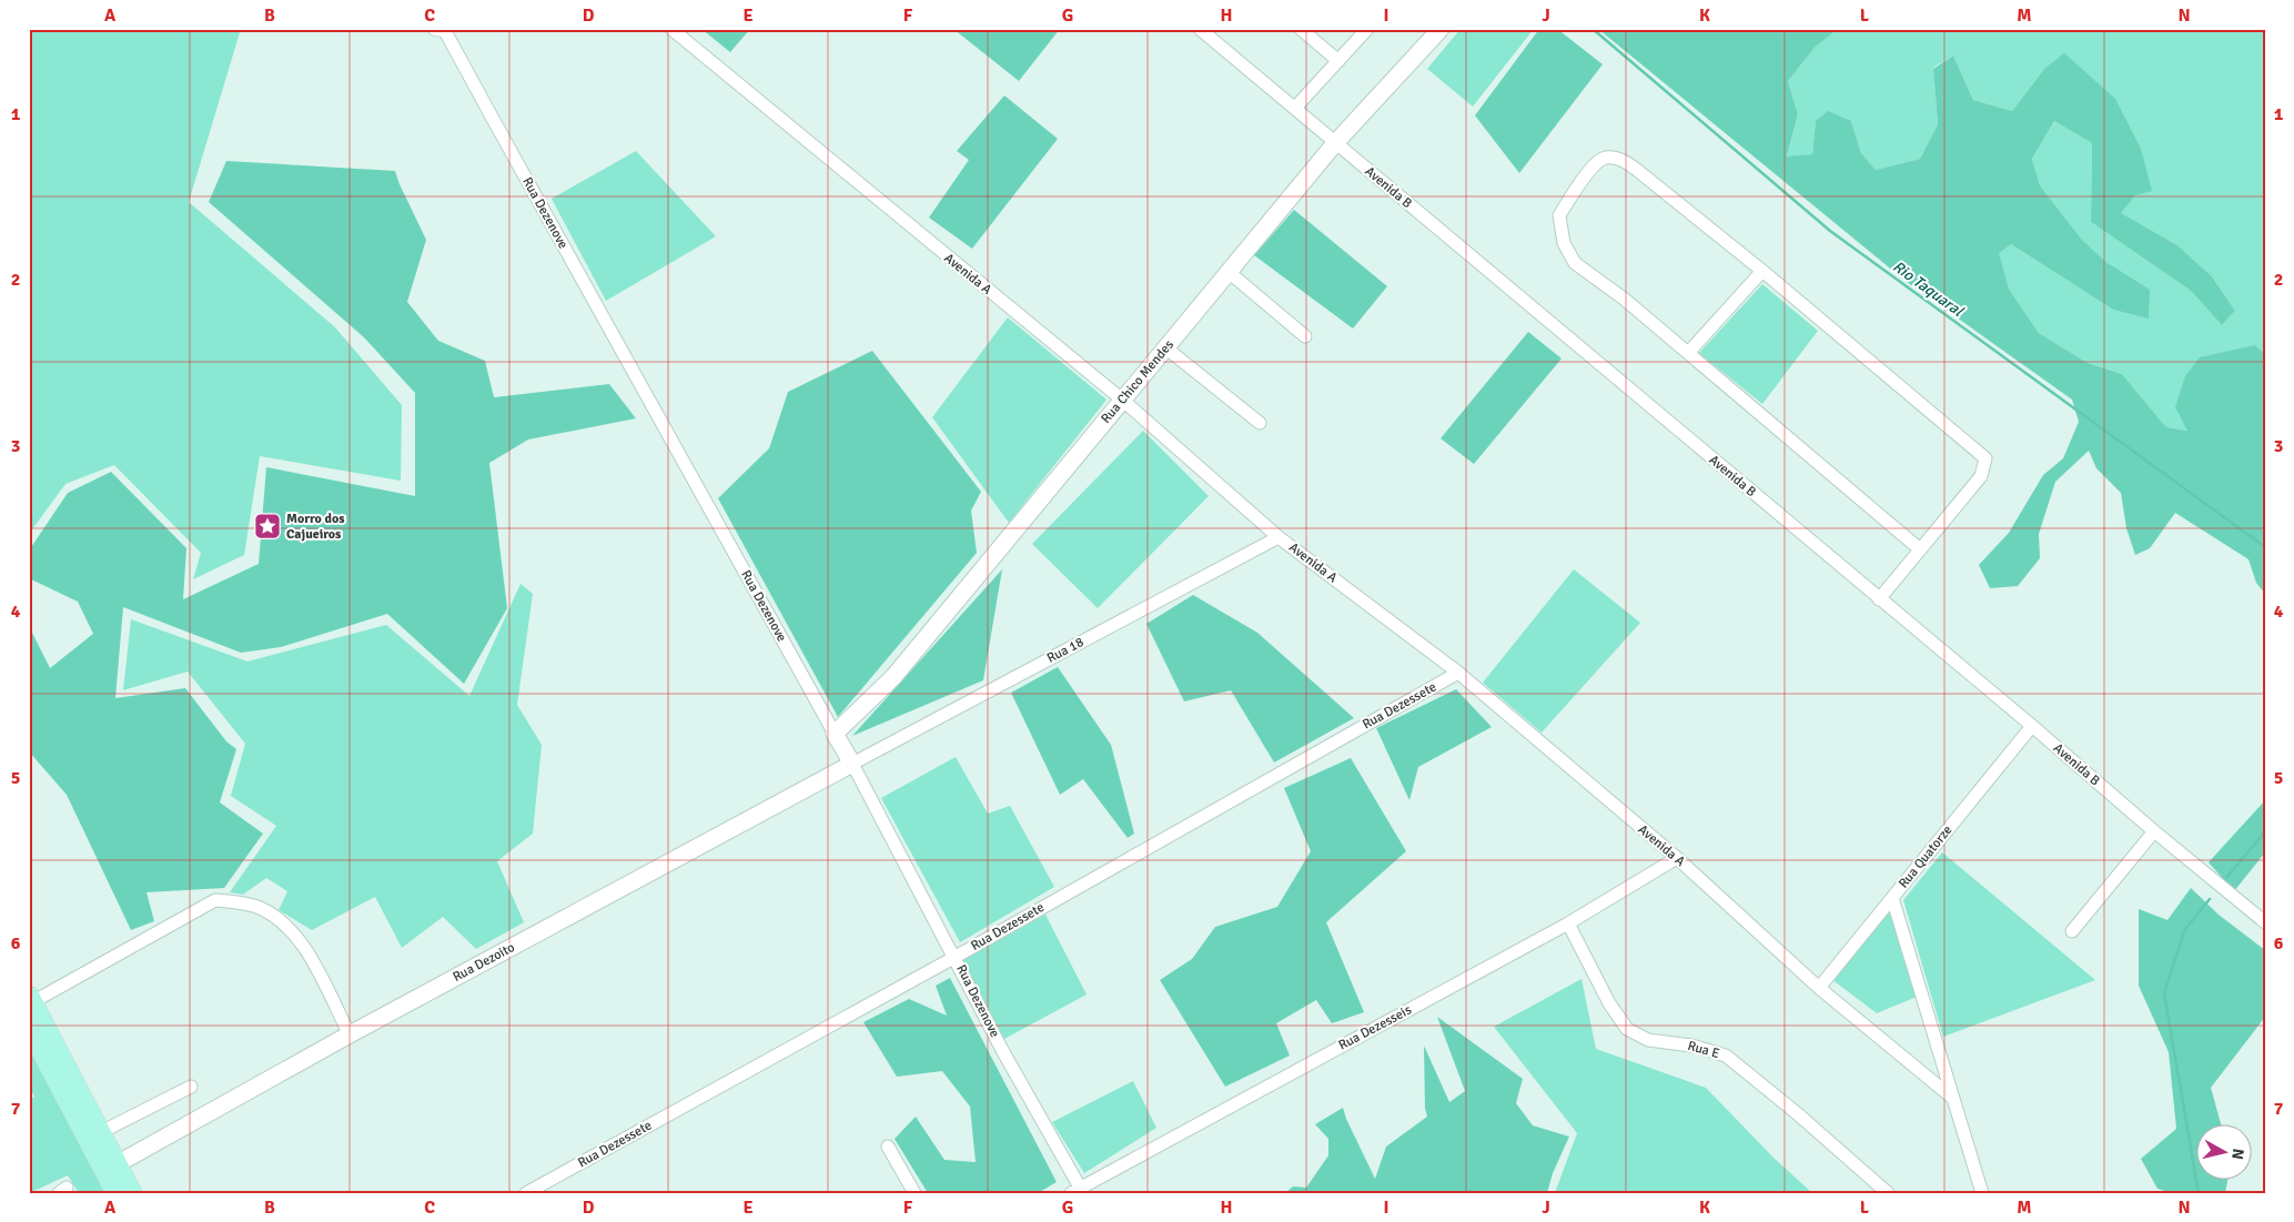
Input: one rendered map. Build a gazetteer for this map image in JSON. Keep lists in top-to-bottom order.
{
  "streets": {
    "main road": ["Rua Dezenove", "Rua Chico Mendes", "Rua Dezoito"],
    "street": [
      "Avenida B",
      "Avenida A",
      "Rua 18",
      "Rua Dezessete",
      "Rua Quatorze",
      "Rua Dezesseis",
      "Rua E"
    ]
  },
  "crossings": [
    ["Avenida B", "Rua Chico Mendes"],
    ["Avenida B", "Rua Quatorze"],
    ["Rua Dezenove", "Rua Chico Mendes"],
    ["Rua Dezenove", "Rua 18"],
    ["Rua Dezenove", "Rua Dezessete"],
    ["Rua Dezenove", "Rua Dezoito"],
    ["Rua Dezenove", "Rua Dezesseis"],
    ["Avenida A", "Rua Chico Mendes"],
    ["Avenida A", "Rua 18"],
    ["Avenida A", "Rua Dezessete"],
    ["Avenida A", "Rua Quatorze"],
    ["Avenida A", "Rua Dezesseis"],
    ["Rua 18", "Rua Dezoito"],
    ["Rua Dezesseis", "Rua E"]
  ],
  "water": ["Rio Taquaral"],
  "places": {
    "place": ["Morro dos Cajueiros"]
  },
  "north": "right",
  "grid": {
    "columns": [
      "A",
      "B",
      "C",
      "D",
      "E",
      "F",
      "G",
      "H",
      "I",
      "J",
      "K",
      "L",
      "M",
      "N"
    ],
    "rows": [
      "1",
      "2",
      "3",
      "4",
      "5",
      "6",
      "7"
    ]
  }
}
